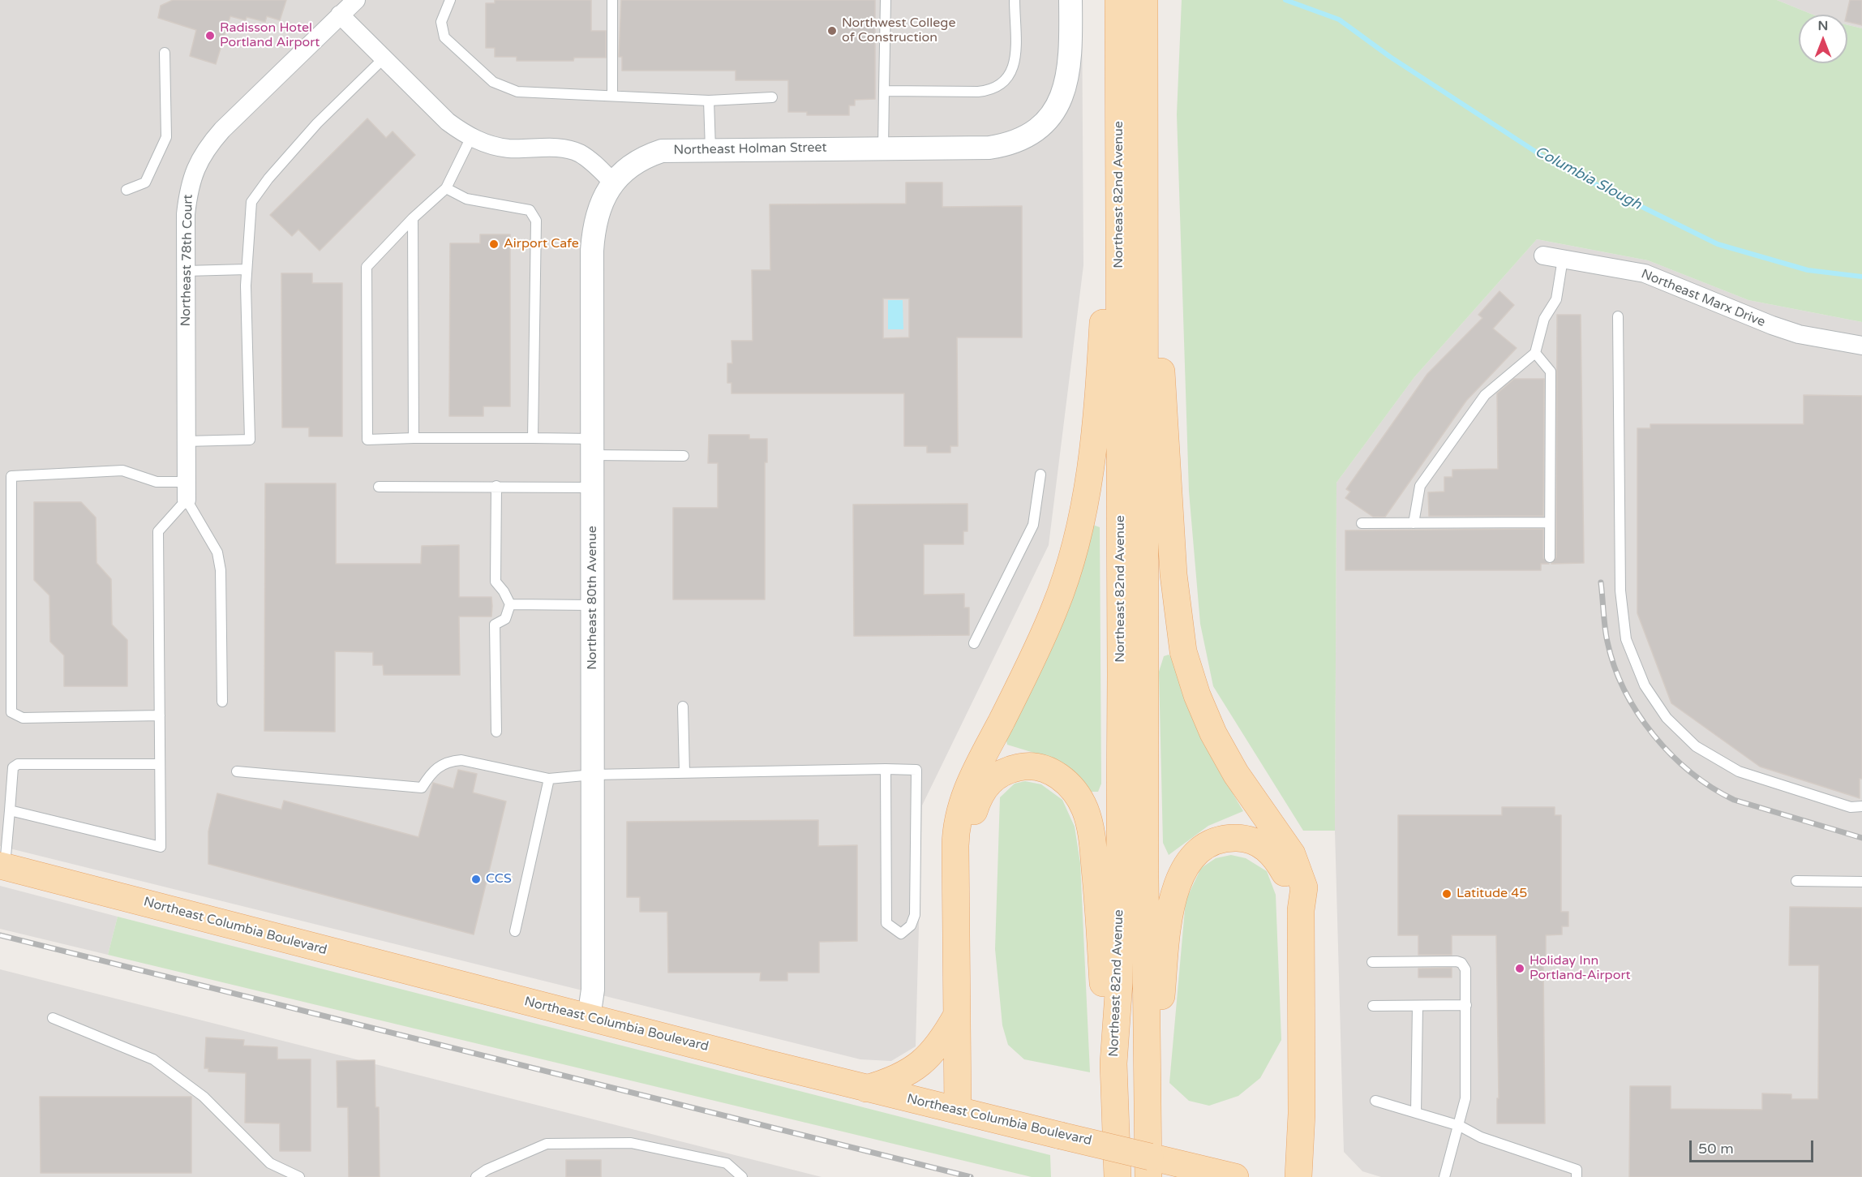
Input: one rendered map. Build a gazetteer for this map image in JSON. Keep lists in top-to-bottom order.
{
  "streets": {
    "main road": ["Northeast 82nd Avenue", "Northeast Columbia Boulevard"],
    "street": [
      "Northeast Holman Street",
      "Northeast 78th Court",
      "Northeast Marx Drive",
      "Northeast 80th Avenue"
    ]
  },
  "crossings": [
    ["Northeast Holman Street", "Northeast 80th Avenue"],
    ["Northeast 80th Avenue", "Northeast Columbia Boulevard"]
  ],
  "water": ["Columbia Slough"],
  "places": [
    "Northwest College of Construction",
    "Radisson Hotel Portland Airport",
    "Airport Cafe",
    "CCS",
    "Latitude 45",
    "Holiday Inn Portland-Airport"
  ],
  "scale_bar": "50 m",
  "north": "top"
}
